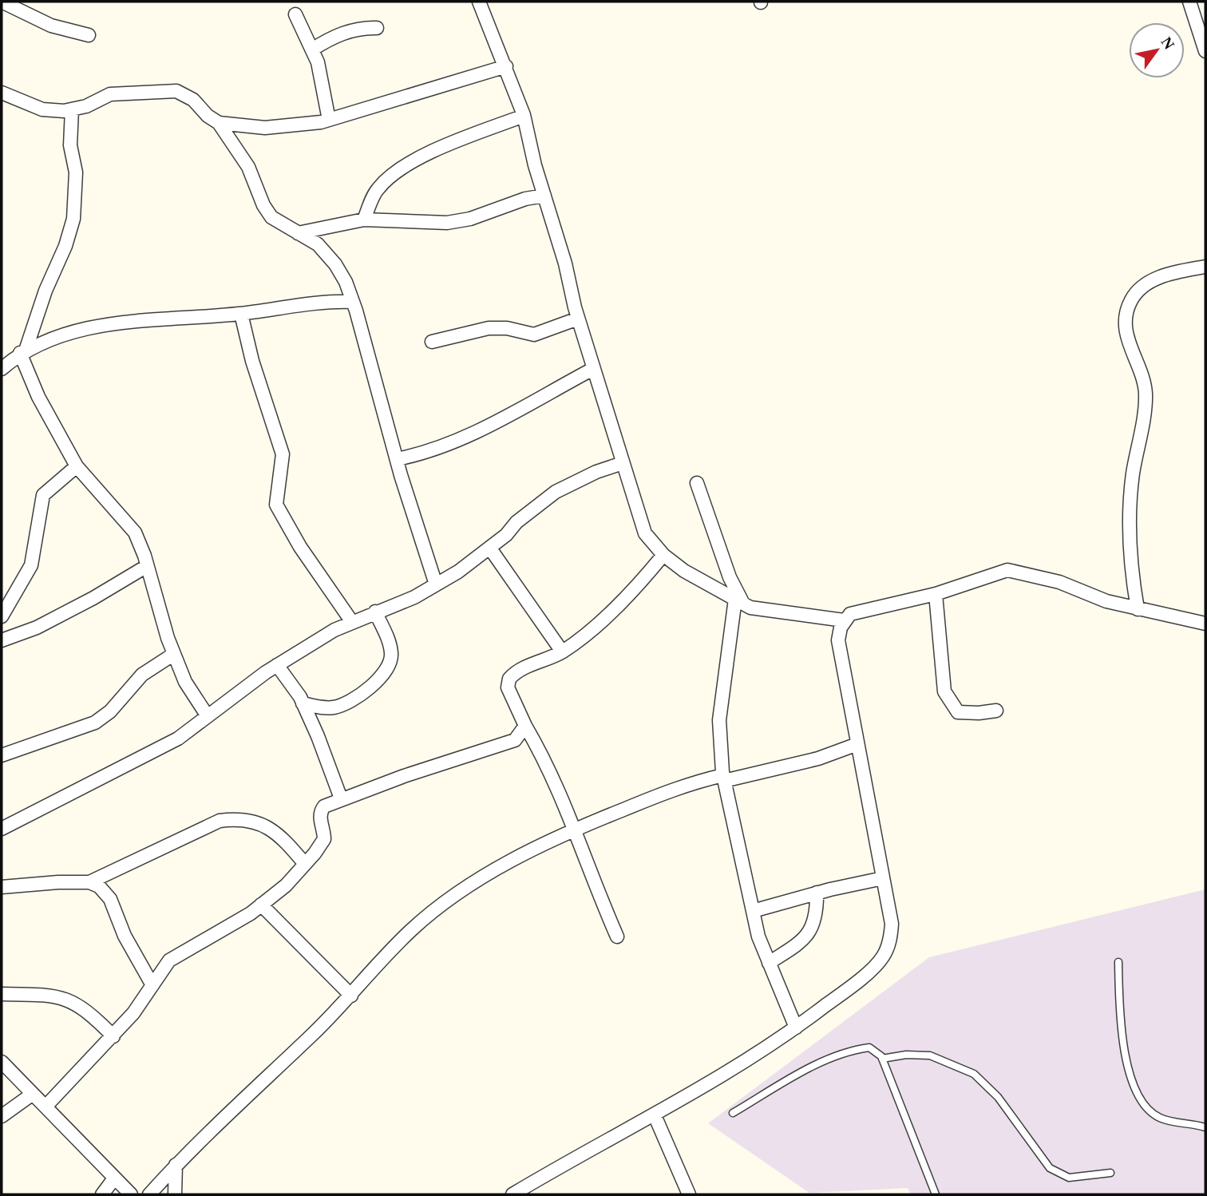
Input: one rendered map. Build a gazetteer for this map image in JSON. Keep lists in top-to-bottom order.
{
  "north": "top right"
}
